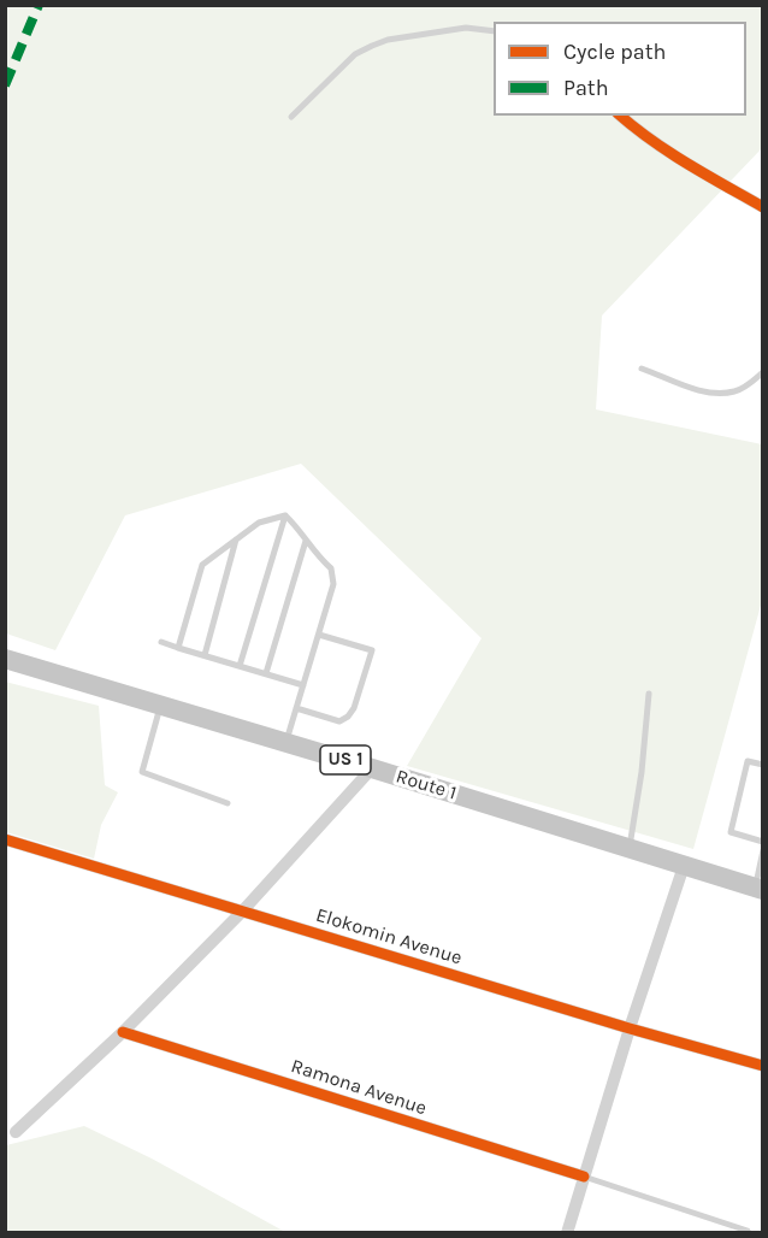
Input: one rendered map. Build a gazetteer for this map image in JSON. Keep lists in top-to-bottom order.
{
  "streets": {
    "main road": ["US 1", "Route 1"],
    "street": ["Elokomin Avenue", "Ramona Avenue"]
  },
  "legend": ["Cycle path", "Path"]
}
